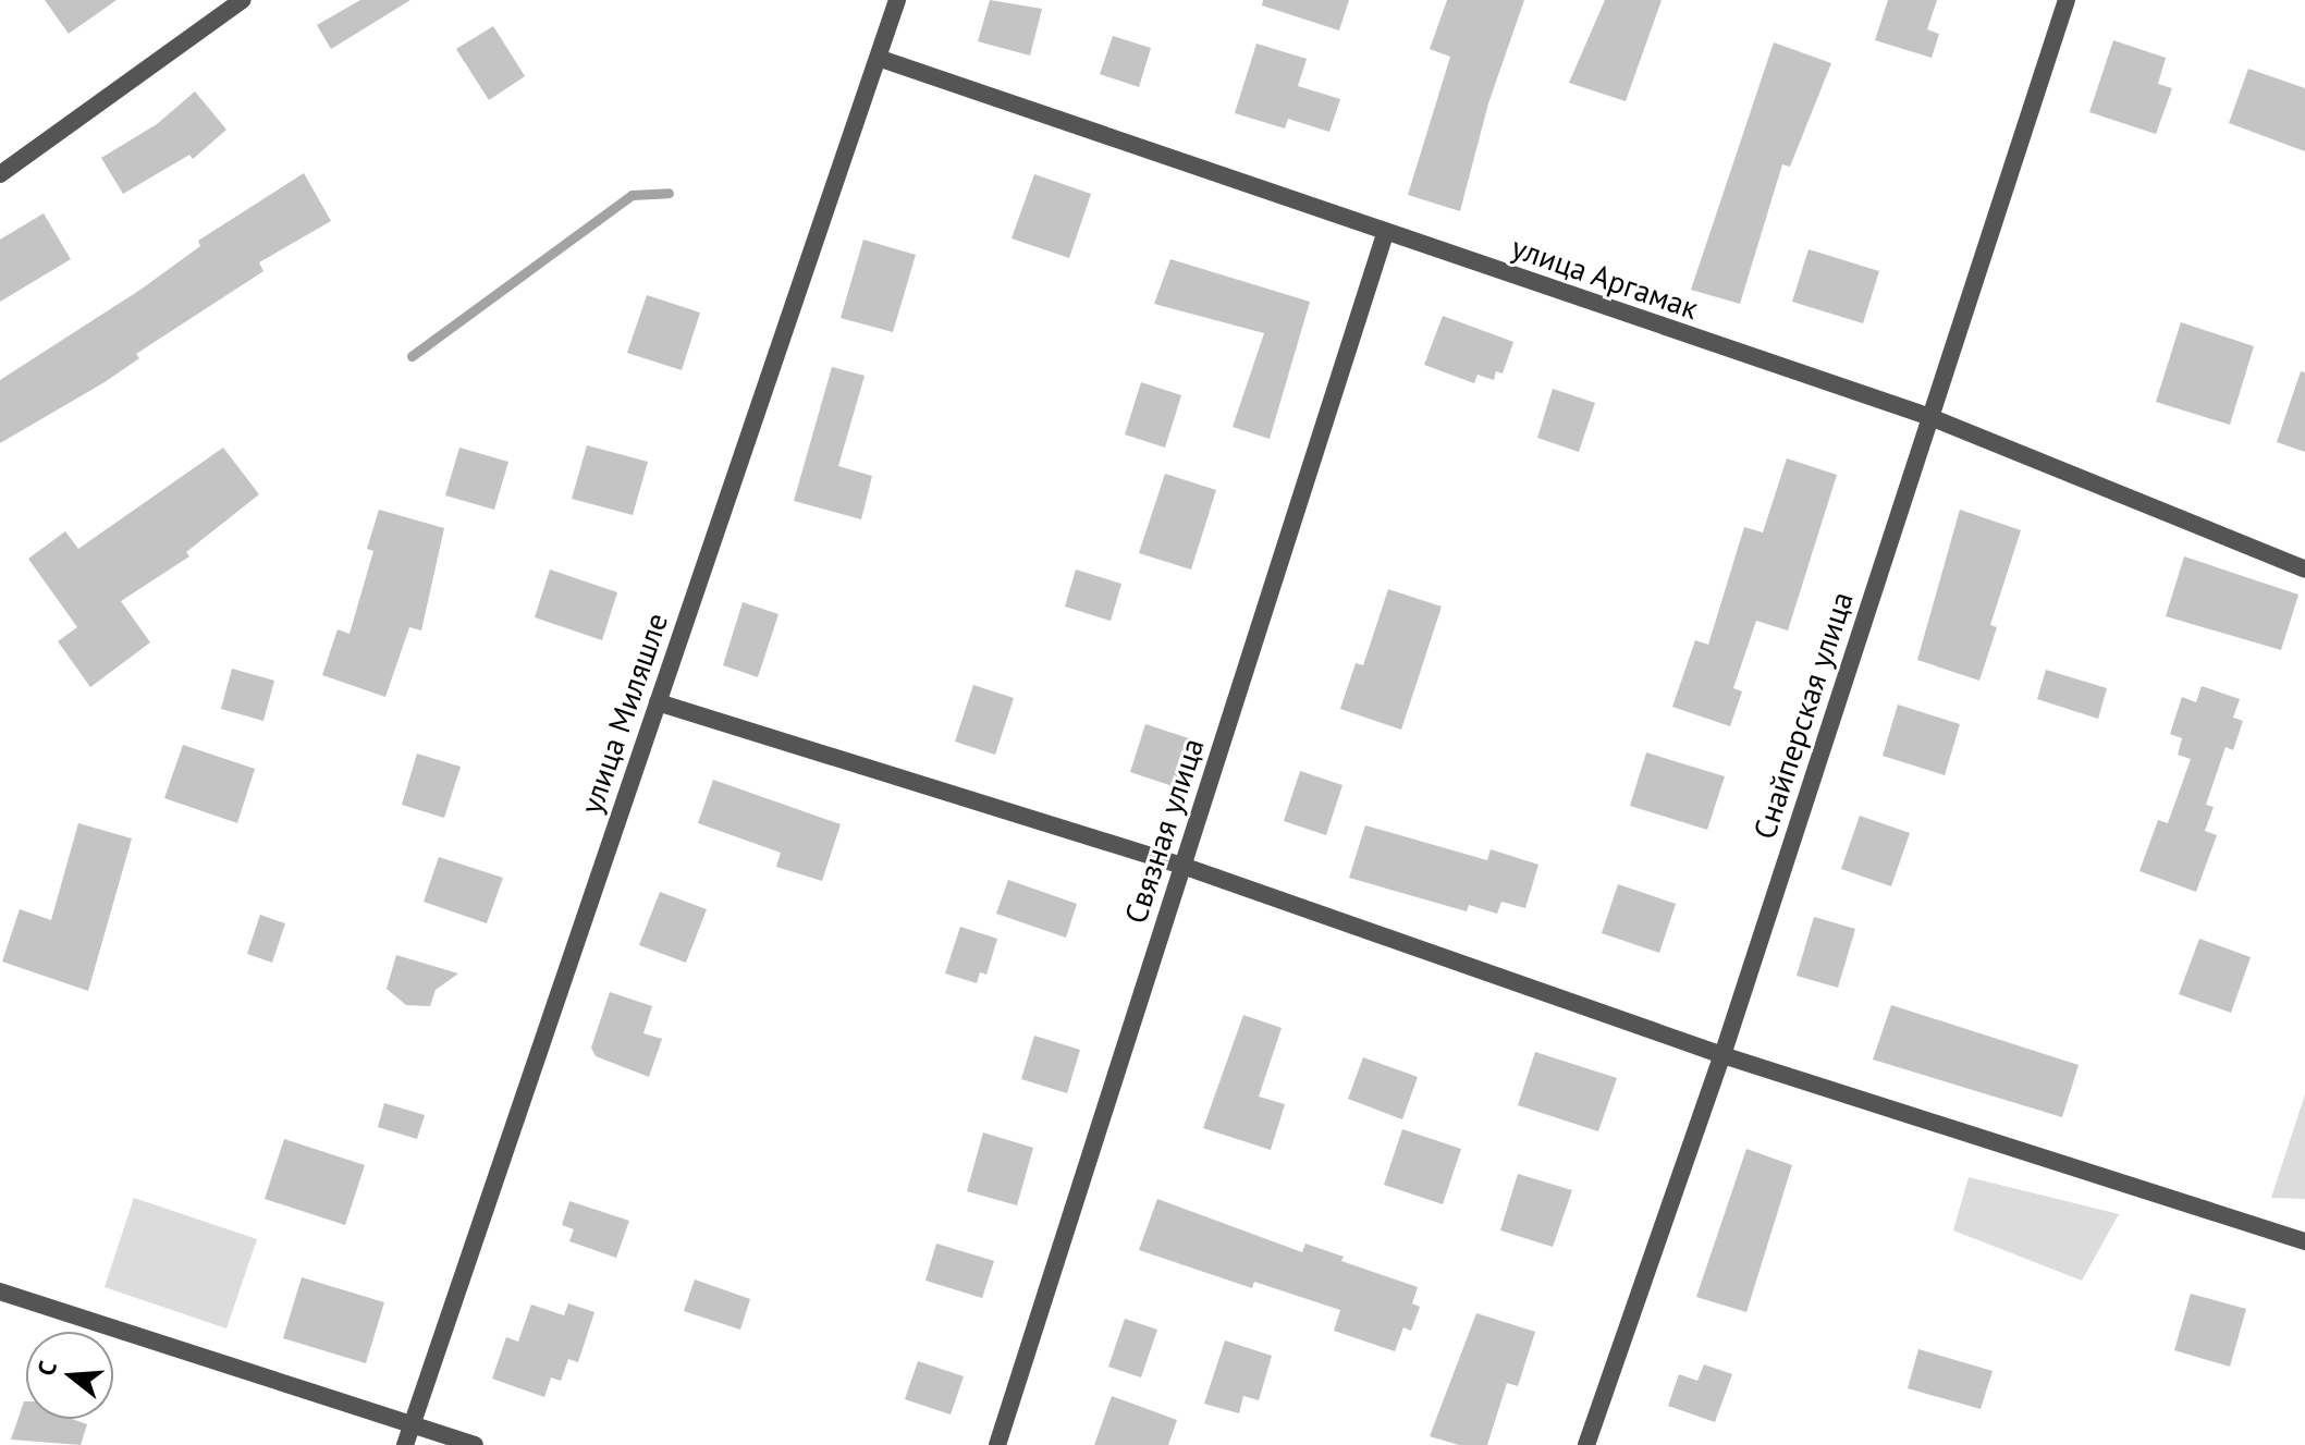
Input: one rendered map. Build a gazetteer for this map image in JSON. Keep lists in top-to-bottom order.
{
  "streets": {
    "street": [
      "улица Аргамак",
      "улица Миляшле",
      "Снайперская улица",
      "Связная улица"
    ]
  },
  "crossings": [
    ["улица Аргамак", "улица Миляшле"],
    ["улица Аргамак", "Снайперская улица"],
    ["улица Аргамак", "Связная улица"]
  ],
  "north": "left"
}
